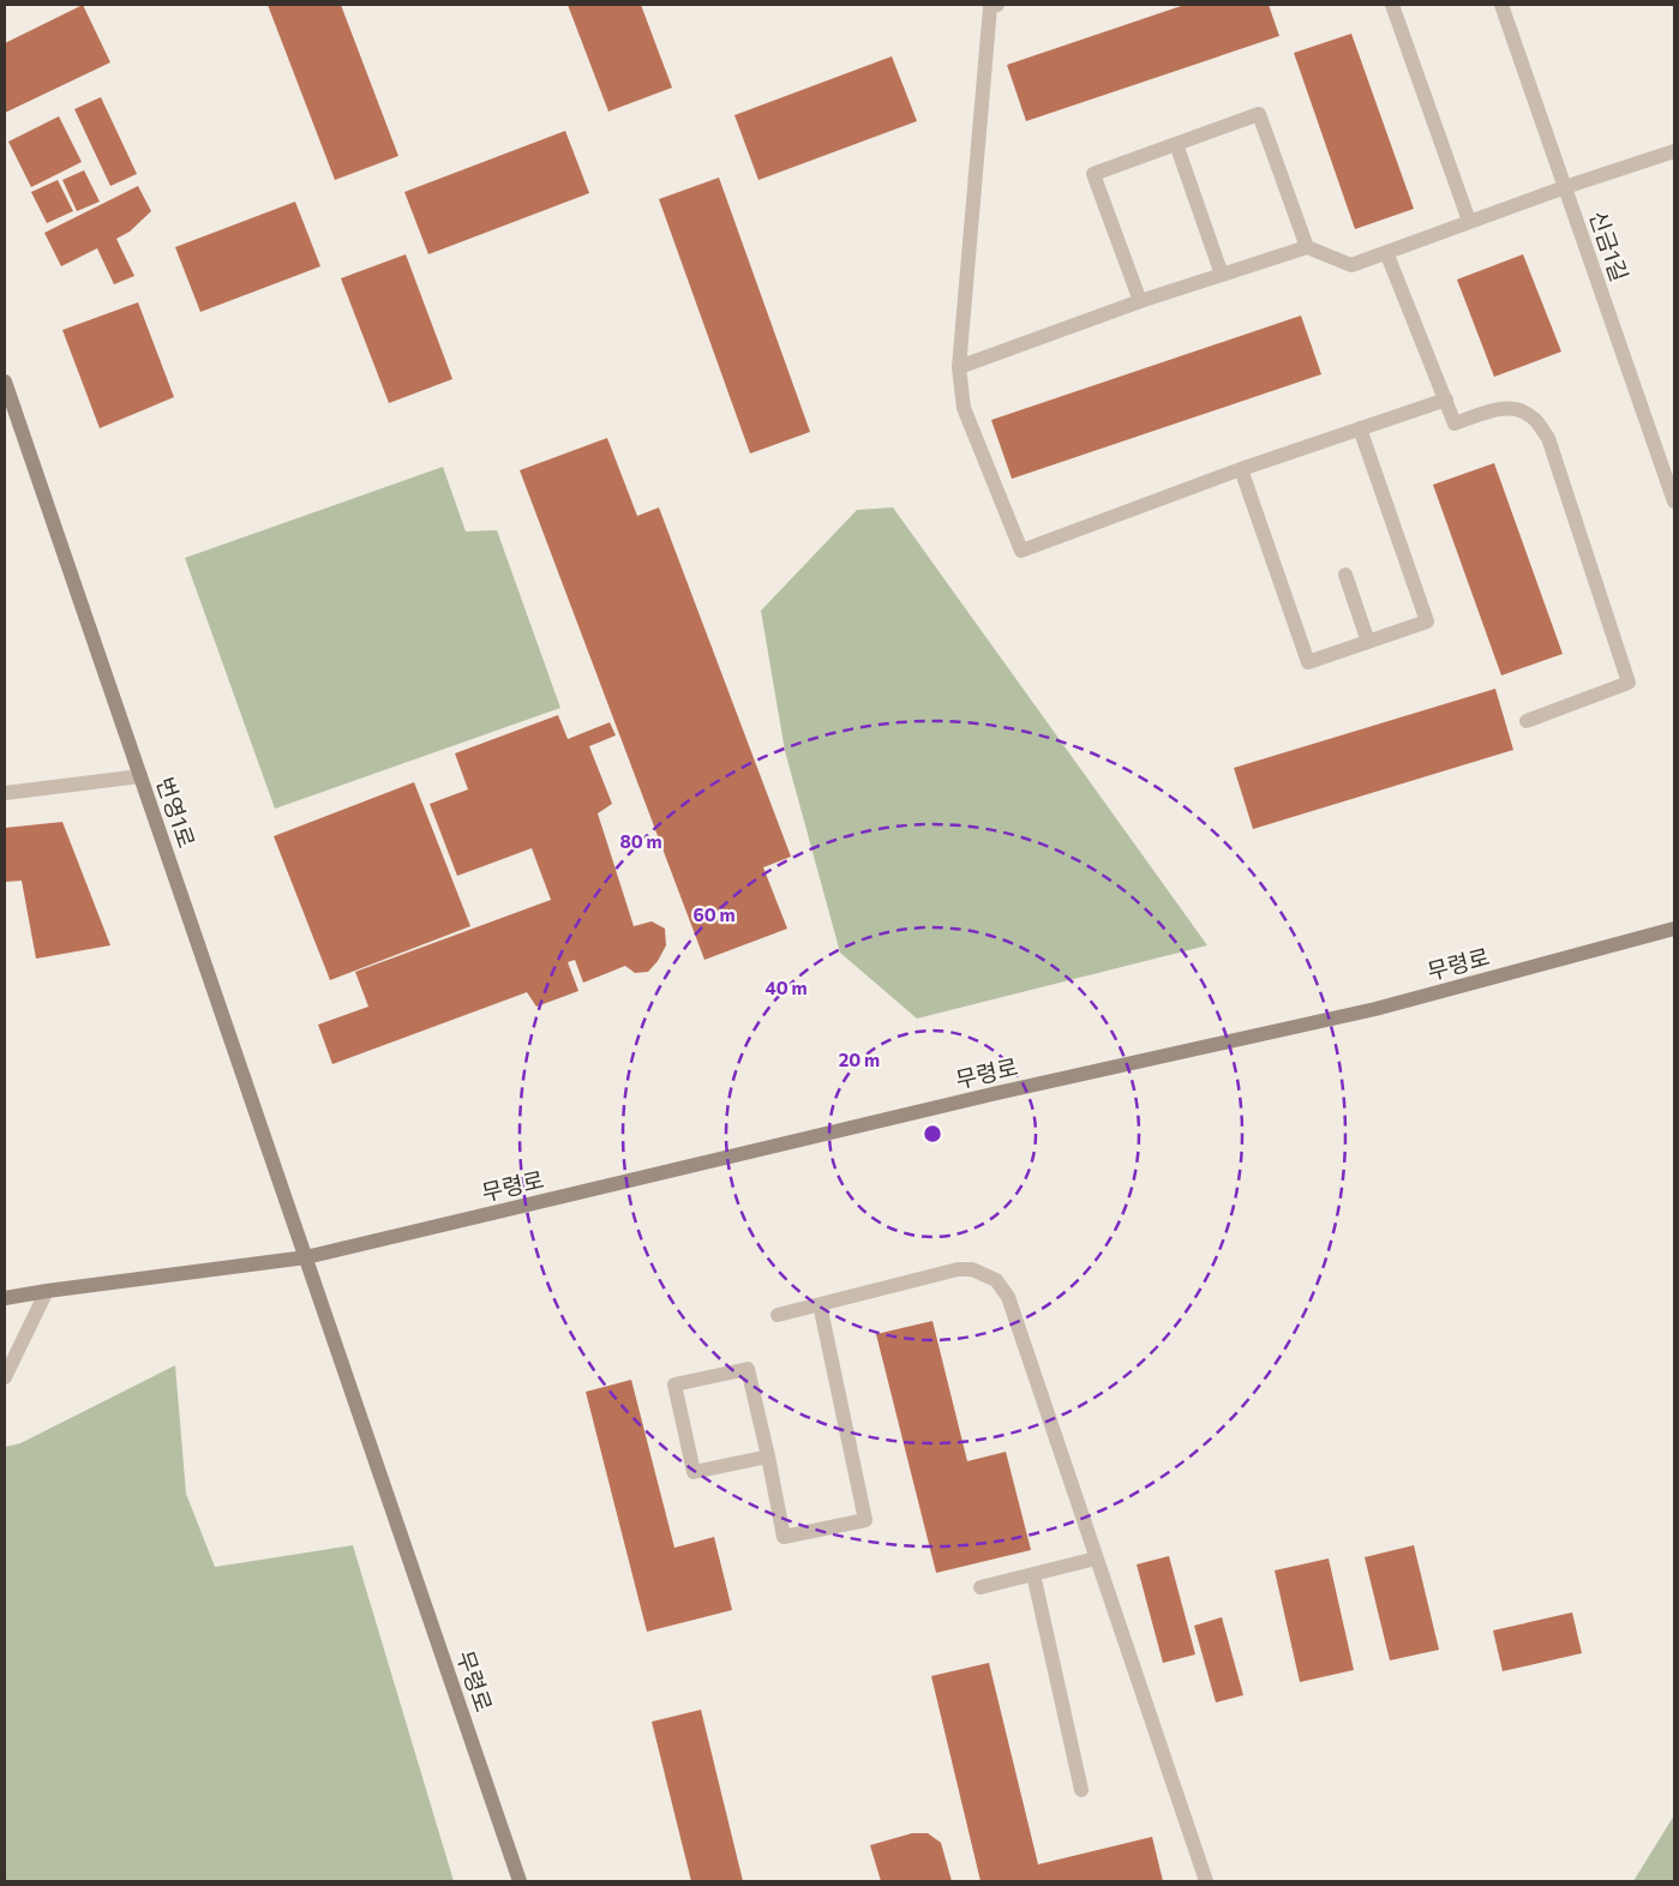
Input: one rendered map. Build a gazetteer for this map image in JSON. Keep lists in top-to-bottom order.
{
  "streets": {
    "main road": ["번영1로", "무령로"],
    "street": ["신금1길"]
  },
  "crossings": [
    ["번영1로", "무령로"]
  ],
  "rings": [
    "80 m",
    "60 m",
    "40 m",
    "20 m"
  ]
}
